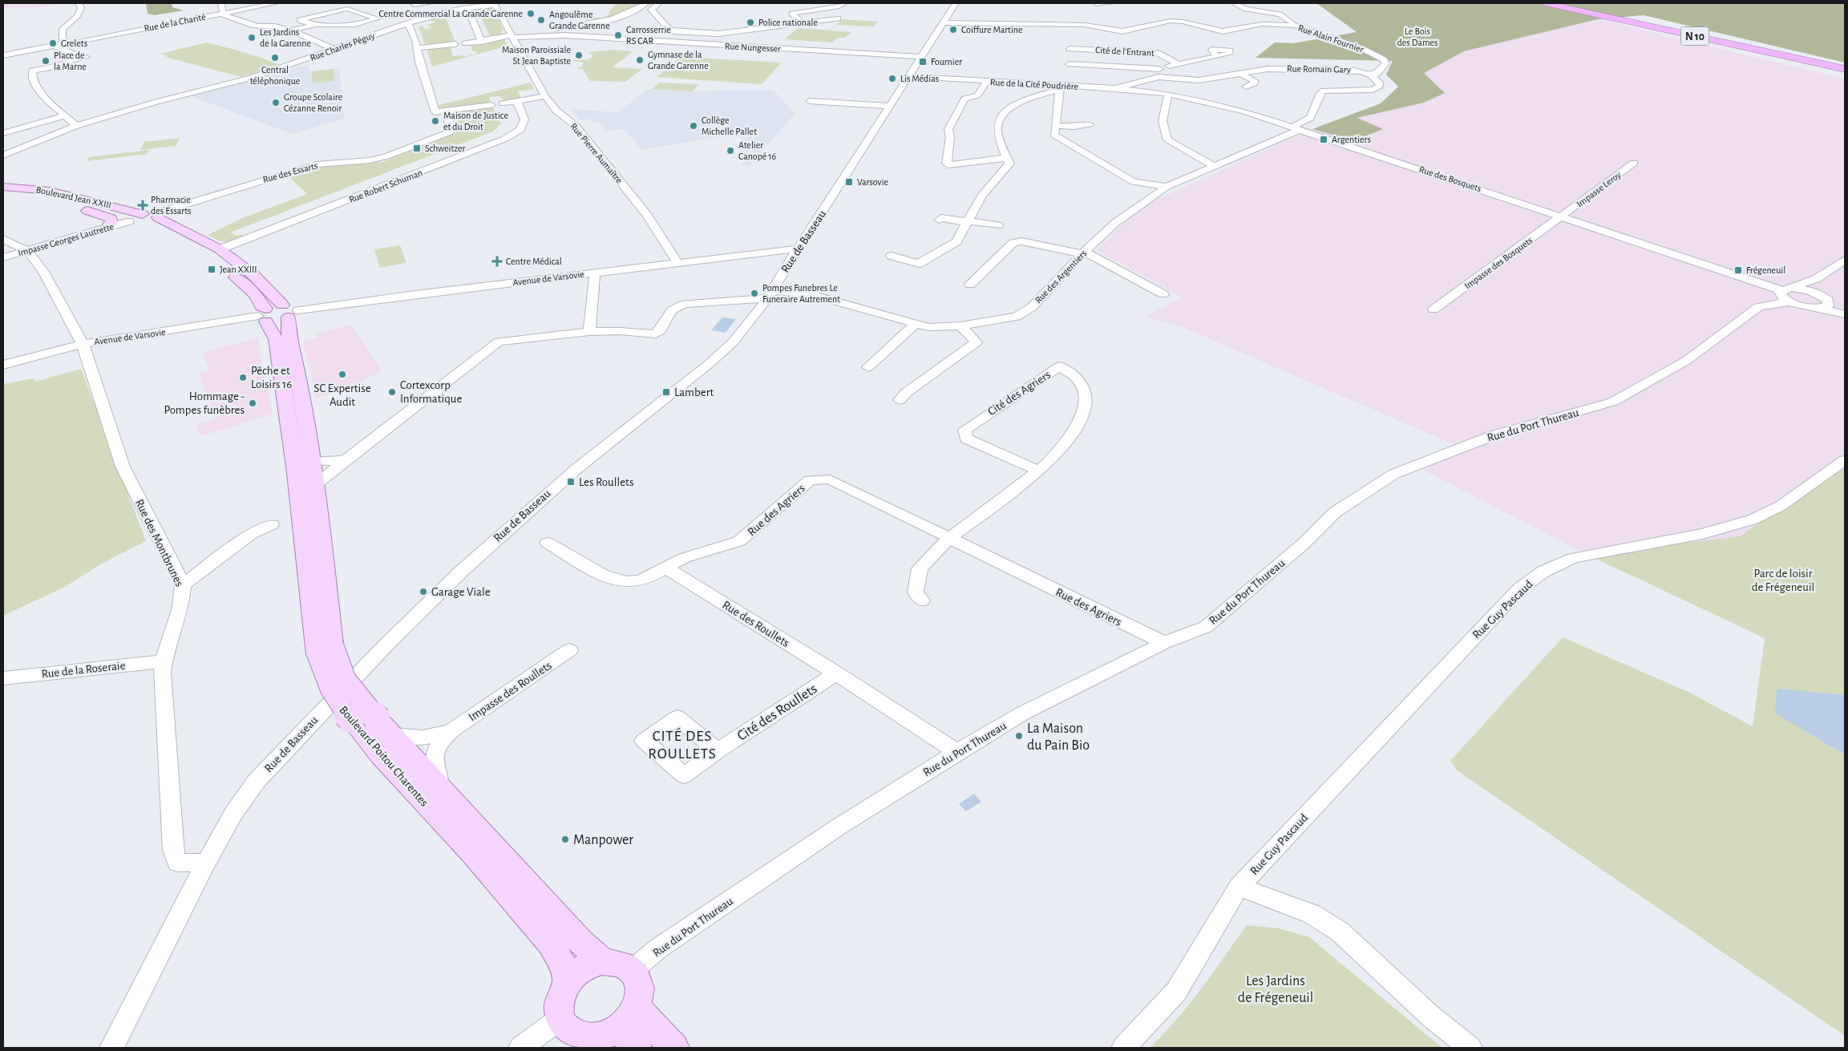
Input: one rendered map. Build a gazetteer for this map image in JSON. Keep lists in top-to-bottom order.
{
  "streets": {
    "highway": ["N 10"],
    "main road": ["Boulevard Jean XXIII", "Boulevard Poitou Charentes"],
    "street": [
      "Rue de la Charité",
      "Rue Alain Fournier",
      "Rue Charles Péguy",
      "Rue Nungesser",
      "Cité de l'Entrant",
      "Rue Romain Gary",
      "Rue de la Cité Poudrière",
      "Rue Pierre Aumaître",
      "Rue des Essarts",
      "Rue des Bosquets",
      "Rue Robert Schuman",
      "Impasse Leroy",
      "Impasse Georges Lautrette",
      "Rue de Basseau",
      "Impasse des Bosquets",
      "Rue des Argentiers",
      "Avenue de Varsovie",
      "Cité des Agriers",
      "Rue du Port Thureau",
      "Rue des Agriers",
      "Rue des Montbrunes",
      "Rue Guy Pascaud",
      "Rue des Roullets",
      "Rue de la Roseraie",
      "Impasse des Roullets",
      "Cité des Roullets"
    ]
  },
  "crossings": [
    ["Rue Alain Fournier", "Rue Romain Gary"],
    ["Rue Alain Fournier", "Rue de Basseau"],
    ["Rue Charles Péguy", "Rue Pierre Aumaître"],
    ["Rue Nungesser", "Rue Pierre Aumaître"],
    ["Rue Nungesser", "Rue de Basseau"],
    ["Cité de l'Entrant", "Rue Romain Gary"],
    ["Cité de l'Entrant", "Rue de la Cité Poudrière"],
    ["Rue Romain Gary", "Rue de la Cité Poudrière"],
    ["Rue Romain Gary", "Rue des Bosquets"],
    ["Rue Romain Gary", "Rue des Argentiers"],
    ["Rue de la Cité Poudrière", "Rue des Bosquets"],
    ["Rue de la Cité Poudrière", "Rue de Basseau"],
    ["Rue Pierre Aumaître", "Avenue de Varsovie"],
    ["Rue des Essarts", "Boulevard Jean XXIII"],
    ["Rue des Essarts", "Impasse Georges Lautrette"],
    ["Rue des Bosquets", "Impasse Leroy"],
    ["Rue des Bosquets", "Impasse des Bosquets"],
    ["Rue des Bosquets", "Rue des Argentiers"],
    ["Rue des Bosquets", "Rue du Port Thureau"],
    ["Rue Robert Schuman", "Boulevard Jean XXIII"],
    ["Impasse Leroy", "Impasse des Bosquets"],
    ["Boulevard Jean XXIII", "Impasse Georges Lautrette"],
    ["Boulevard Jean XXIII", "Avenue de Varsovie"],
    ["Boulevard Jean XXIII", "Boulevard Poitou Charentes"],
    ["Impasse Georges Lautrette", "Rue des Montbrunes"],
    ["Rue de Basseau", "Rue des Argentiers"],
    ["Rue de Basseau", "Avenue de Varsovie"],
    ["Rue de Basseau", "Rue des Montbrunes"],
    ["Avenue de Varsovie", "Rue des Montbrunes"],
    ["Avenue de Varsovie", "Boulevard Poitou Charentes"],
    ["Cité des Agriers", "Rue des Agriers"],
    ["Rue du Port Thureau", "Rue des Agriers"],
    ["Rue du Port Thureau", "Rue des Roullets"],
    ["Rue du Port Thureau", "Boulevard Poitou Charentes"],
    ["Rue des Agriers", "Rue des Roullets"],
    ["Rue des Montbrunes", "Rue de la Roseraie"],
    ["Rue des Roullets", "Cité des Roullets"],
    ["Impasse des Roullets", "Boulevard Poitou Charentes"]
  ],
  "districts": ["CITÉ DES ROULLETS"],
  "parks": ["Le Bois des Dames", "Parc de loisir de Frégeneuil", "Les Jardins de Frégeneuil"],
  "places": {
    "other": [
      "Centre Commercial La Grande Garenne",
      "Angoulême Grande Garenne",
      "Police nationale",
      "Coiffure Martine",
      "Carrosserrie RS CAR",
      "Les Jardins de la Garenne",
      "Grelets",
      "Maison Paroissiale St Jean Baptiste",
      "Central téléphonique",
      "Gymnase de la Grande Garenne",
      "Place de la Marne",
      "Lis Médias",
      "Groupe Scolaire Cézanne Renoir",
      "Maison de Justice et du Droit",
      "Collège Michelle Pallet",
      "Atelier Canopé 16",
      "Pompes Funebres Le Funeraire Autrement",
      "SC Expertise Audit",
      "Pêche et Loisirs 16",
      "Cortexcorp Informatique",
      "Hommage - Pompes funèbres",
      "Garage Viale",
      "La Maison du Pain Bio",
      "Manpower"
    ],
    "transit": [
      "Fournier",
      "Argentiers",
      "Schweitzer",
      "Varsovie",
      "Jean XXIII",
      "Frégeneuil",
      "Lambert",
      "Les Roullets"
    ],
    "health": ["Pharmacie des Essarts", "Centre Médical"]
  }
}
